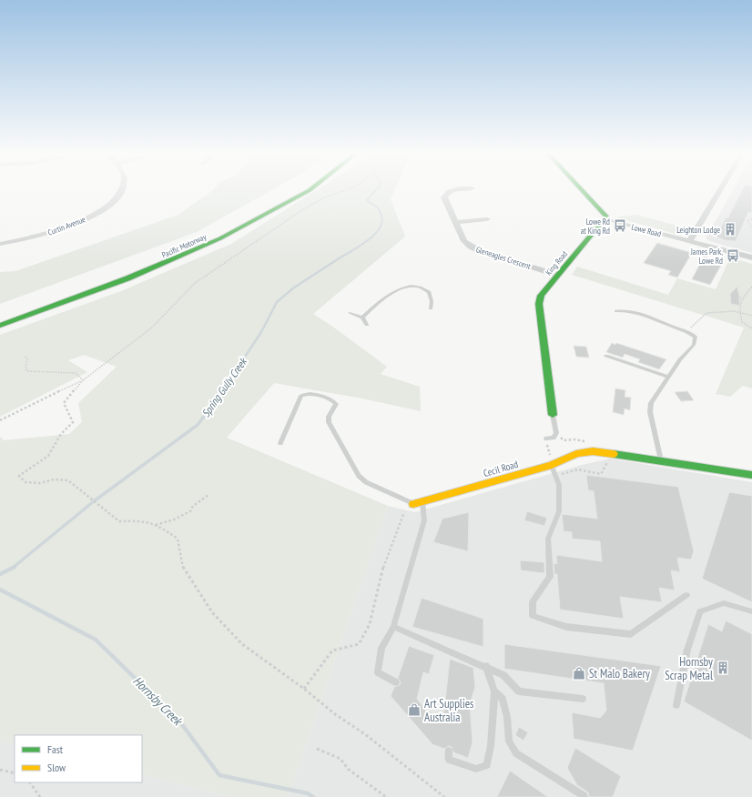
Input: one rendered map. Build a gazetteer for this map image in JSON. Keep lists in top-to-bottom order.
{
  "streets": {
    "main road": ["Pacific Motorway", "King Road", "Cecil Road"],
    "street": ["Curtin Avenue", "Lowe Road", "Gleneagles Crescent"]
  },
  "crossings": [
    ["Lowe Road", "King Road"],
    ["Gleneagles Crescent", "King Road"]
  ],
  "water": ["Spring Gully Creek", "Hornsby Creek"],
  "places": {
    "bus stop": ["Lowe Rd at King Rd", "James Park, Lowe Rd"],
    "building": ["Leighton Lodge", "Hornsby Scrap Metal"],
    "shop": ["St Malo Bakery", "Art Supplies Australia"]
  },
  "legend": ["Fast", "Slow"]
}
